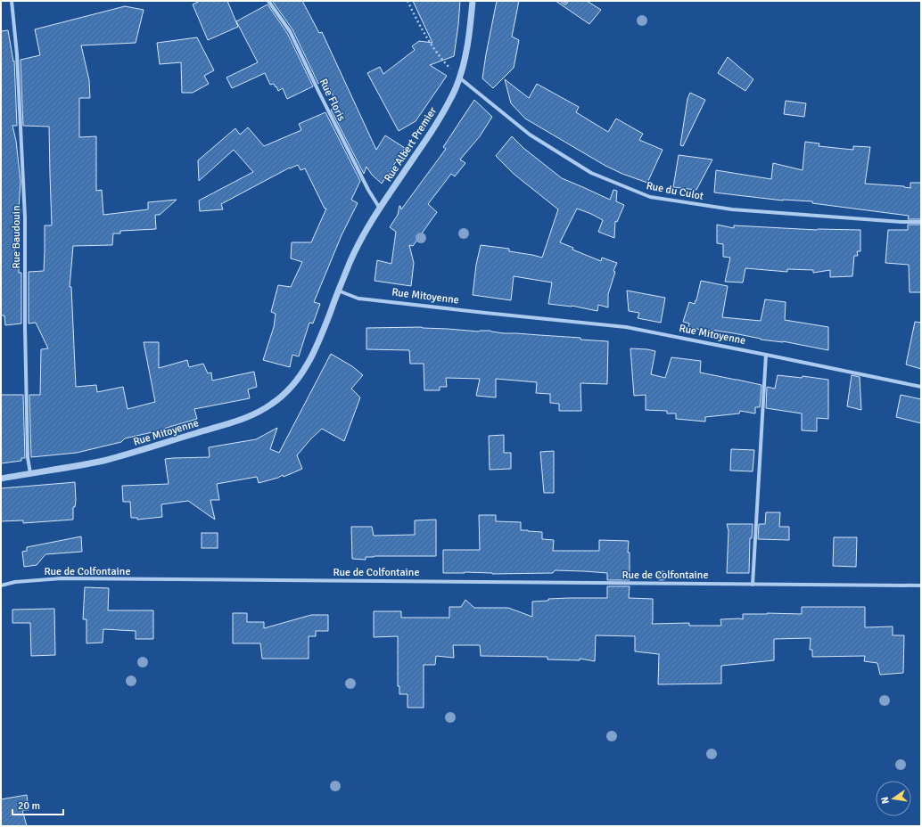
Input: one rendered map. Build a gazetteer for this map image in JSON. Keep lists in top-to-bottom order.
{
  "streets": {
    "street": [
      "Rue Floris",
      "Rue Albert Premier",
      "Rue du Culot",
      "Rue Baudouin",
      "Rue Mitoyenne",
      "Rue de Colfontaine"
    ]
  },
  "crossings": [
    ["Rue Floris", "Rue Albert Premier"],
    ["Rue Albert Premier", "Rue du Culot"],
    ["Rue Albert Premier", "Rue Mitoyenne"],
    ["Rue Baudouin", "Rue Mitoyenne"]
  ],
  "scale_bar": "20 m",
  "north": "left"
}
